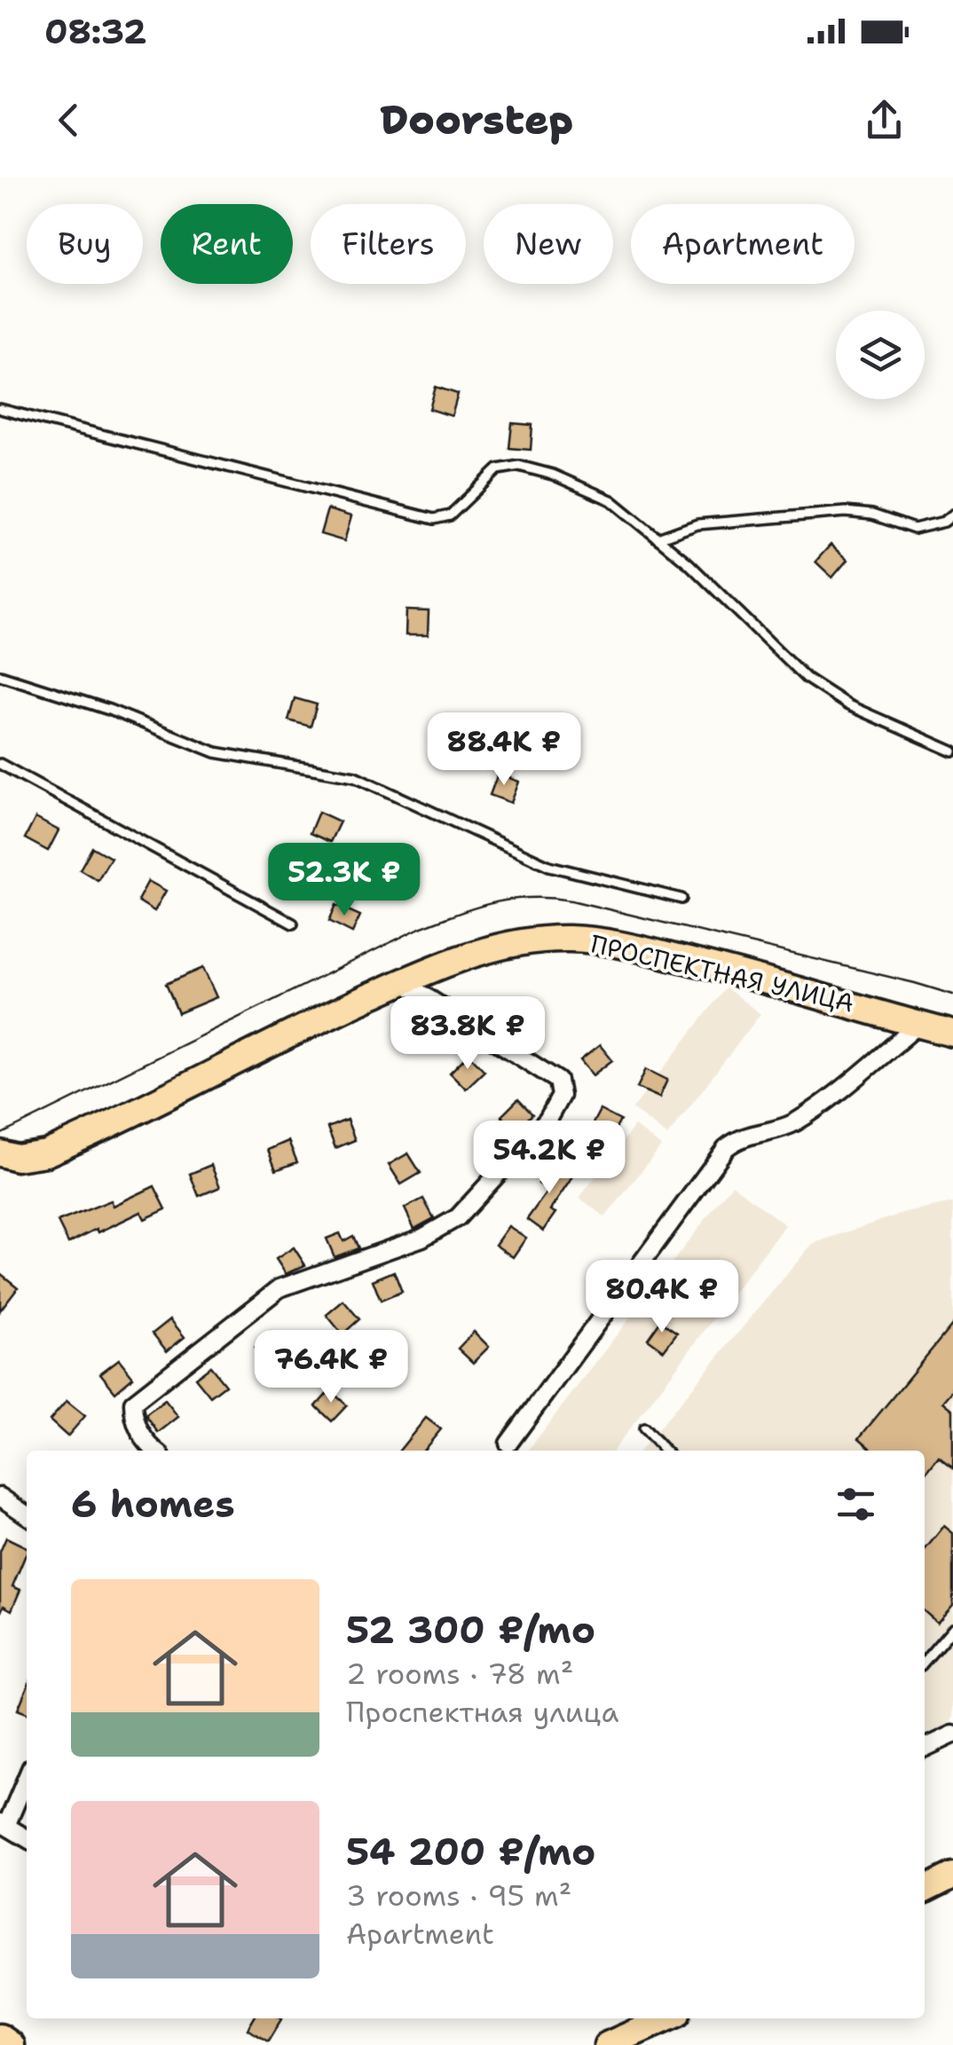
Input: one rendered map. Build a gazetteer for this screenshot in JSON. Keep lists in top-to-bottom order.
{
  "streets": {
    "main road": ["ПРОСПЕКТНАЯ УЛИЦА"]
  },
  "page": {
    "status": "08:32",
    "header": "Doorstep",
    "chip": [
      "Buy",
      "Rent",
      "Filters",
      "New",
      "Apartment"
    ],
    "price": [
      "88.4K ₽",
      "52.3K ₽",
      "83.8K ₽",
      "54.2K ₽",
      "80.4K ₽",
      "76.4K ₽"
    ],
    "heading": "6 homes",
    "list": [
      {
        "name": "52 300 ₽/mo",
        "note": "2 rooms · 78 m² · Проспектная улица"
      },
      {
        "name": "54 200 ₽/mo",
        "note": "3 rooms · 95 m² · Apartment"
      }
    ]
  }
}
